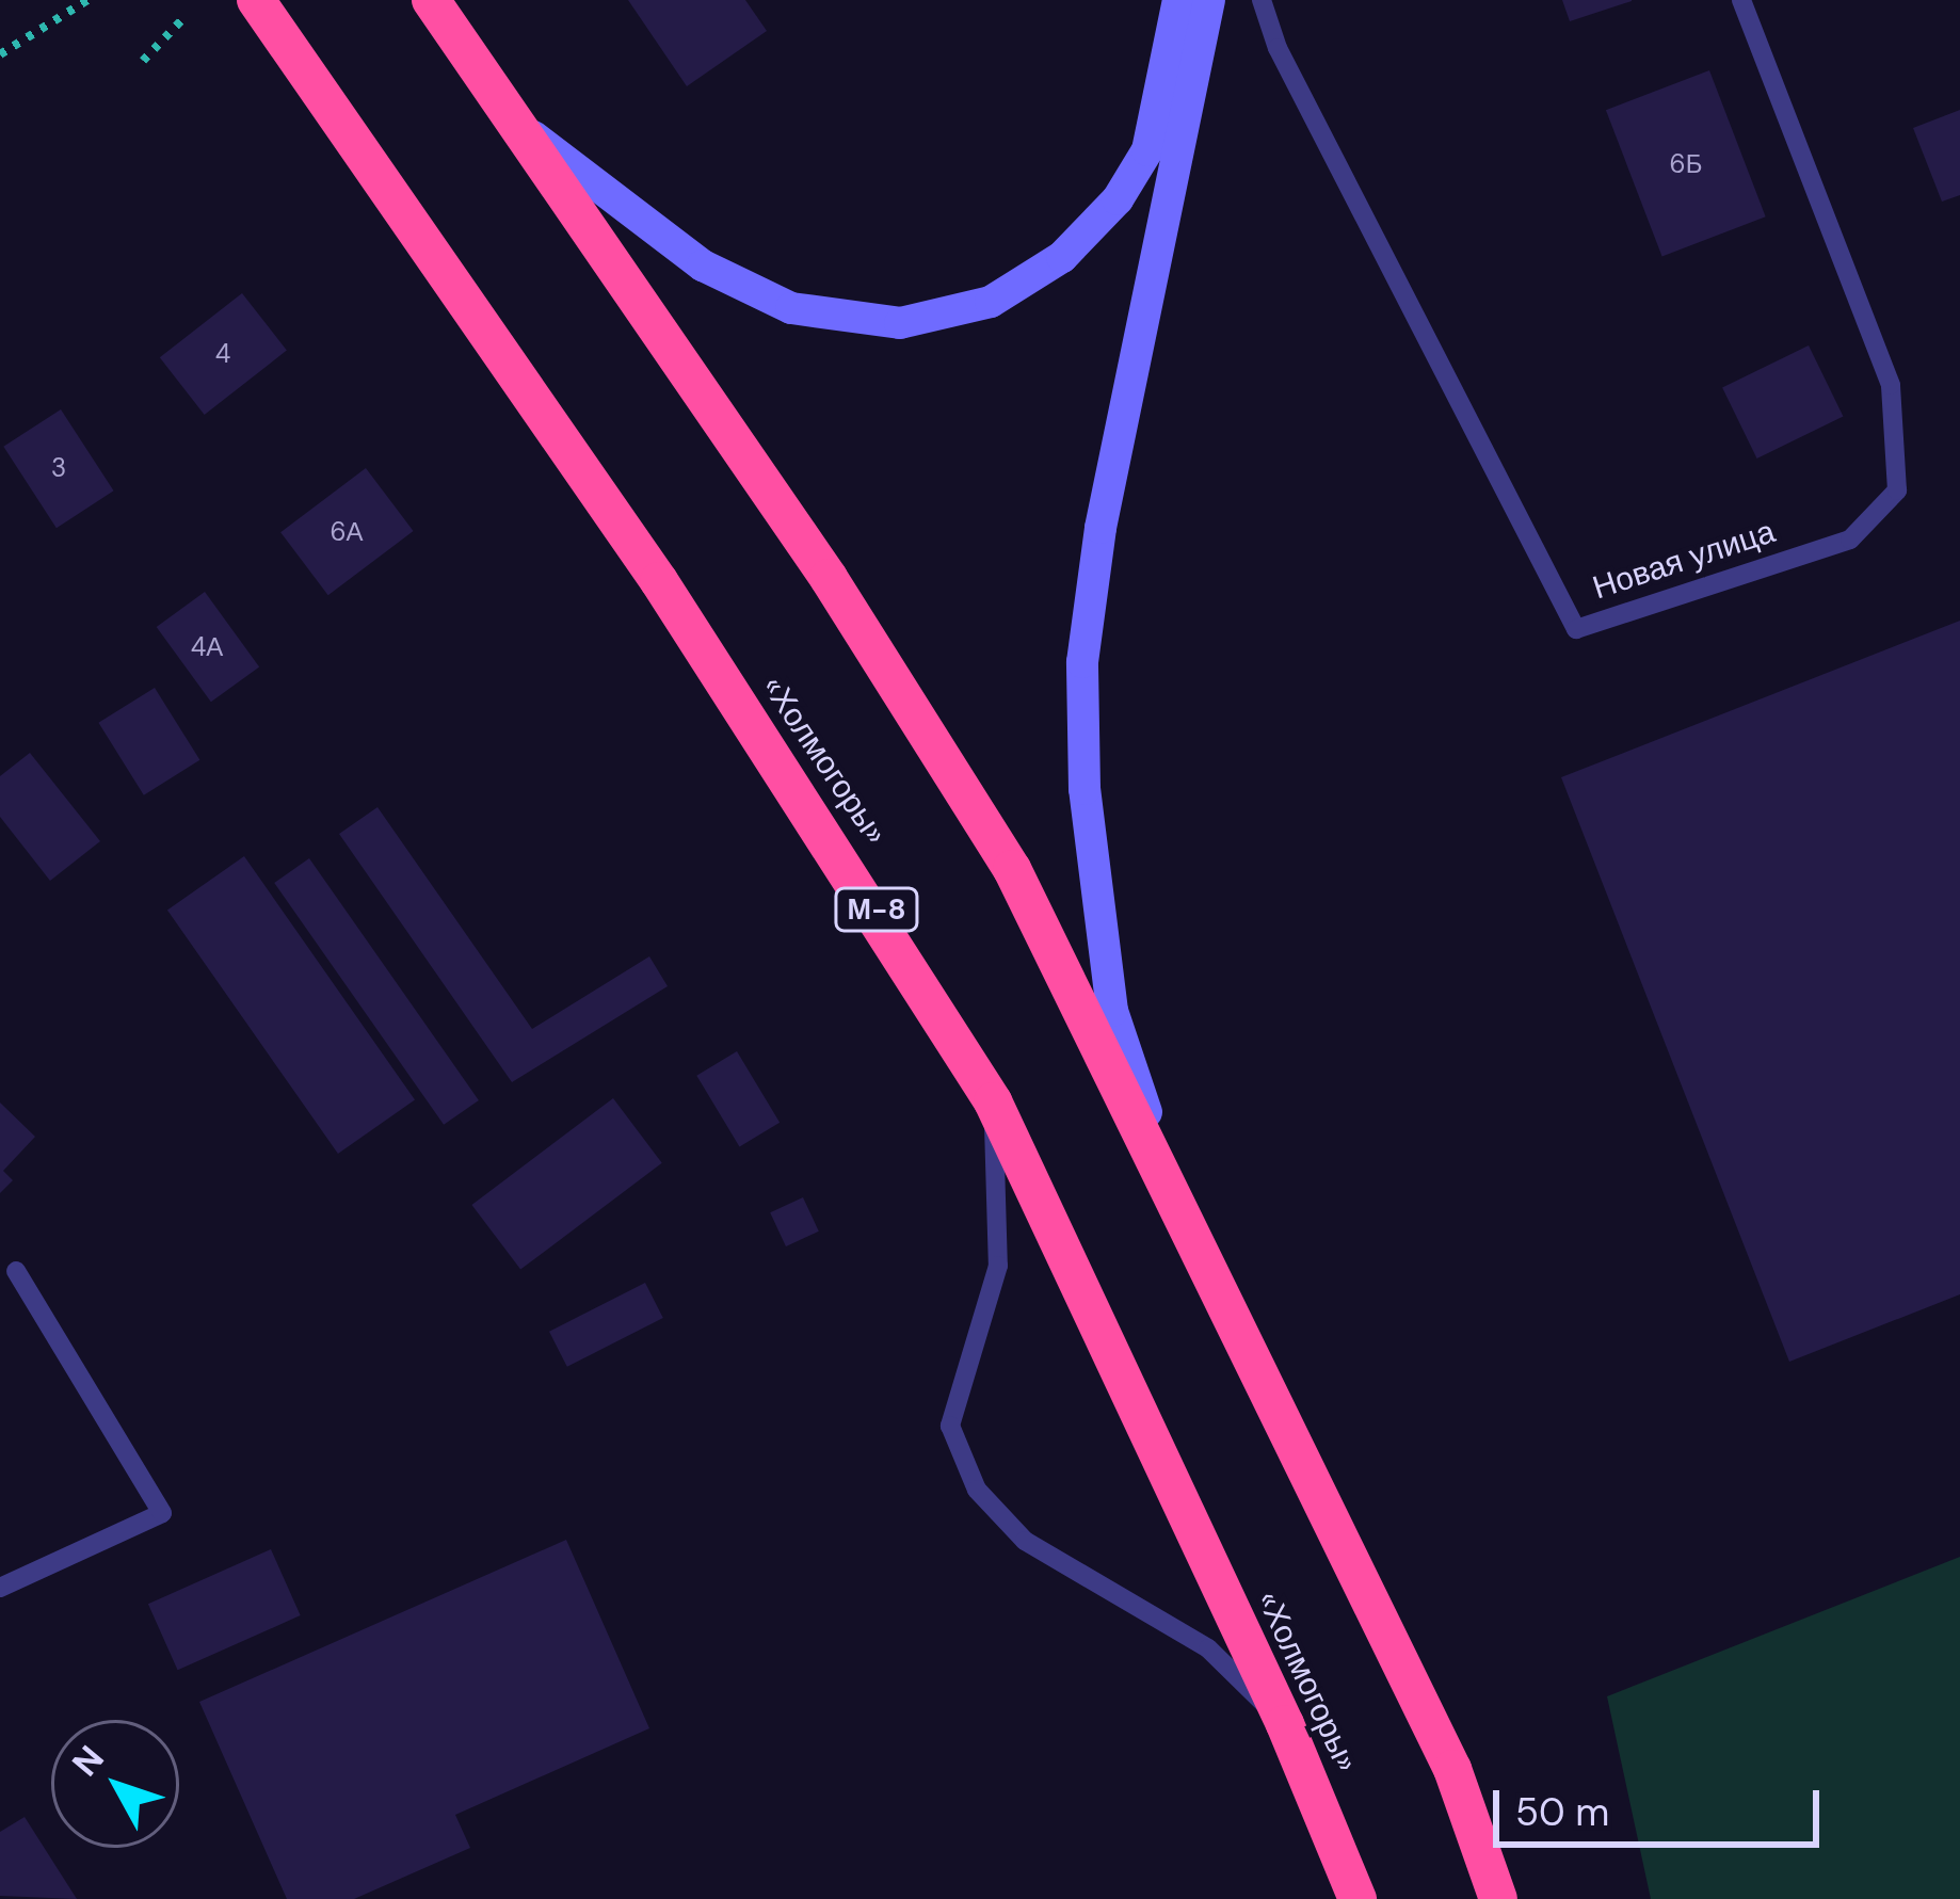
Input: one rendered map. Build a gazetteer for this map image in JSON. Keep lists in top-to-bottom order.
{
  "streets": {
    "highway": ["«Холмогоры»", "М-8"],
    "lane": ["Новая улица"]
  },
  "house_numbers": [
    "6Б",
    "4",
    "3",
    "6А",
    "4А"
  ],
  "scale_bar": "50 m",
  "north": "top left"
}
